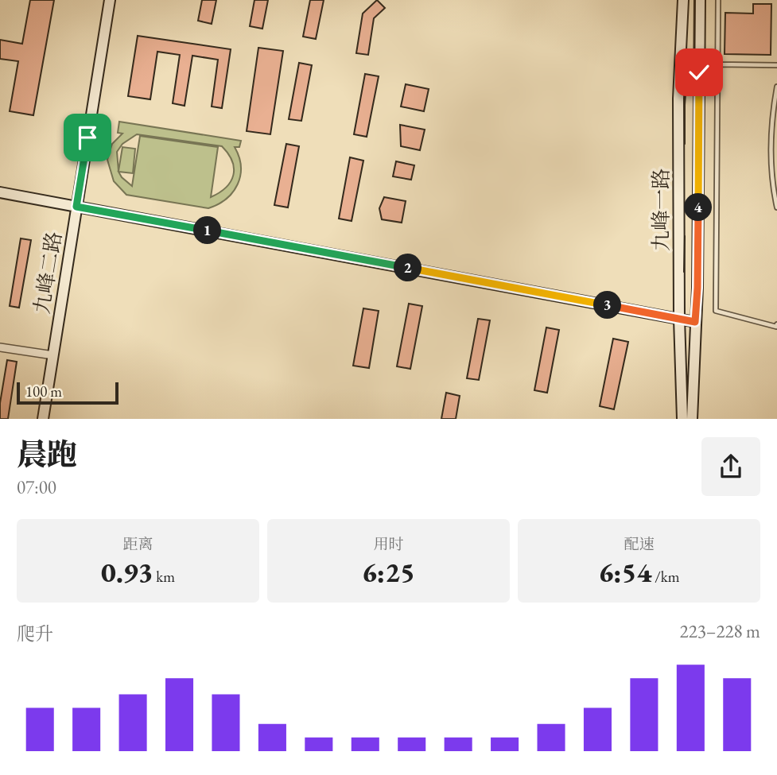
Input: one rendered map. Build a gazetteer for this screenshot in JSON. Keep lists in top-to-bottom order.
{
  "streets": {
    "street": ["九峰一路", "九峰二路"]
  },
  "scale_bar": "100 m",
  "page": {
    "pins": [
      "4",
      "1",
      "2",
      "3"
    ],
    "scale": "100 m",
    "heading": ["晨跑", "07:00"],
    "stats": [
      ["距离", "0.93 km"],
      ["用时", "6:25"],
      ["配速", "6:54 /km"]
    ],
    "chart": ["爬升", "223–228 m"]
  }
}
